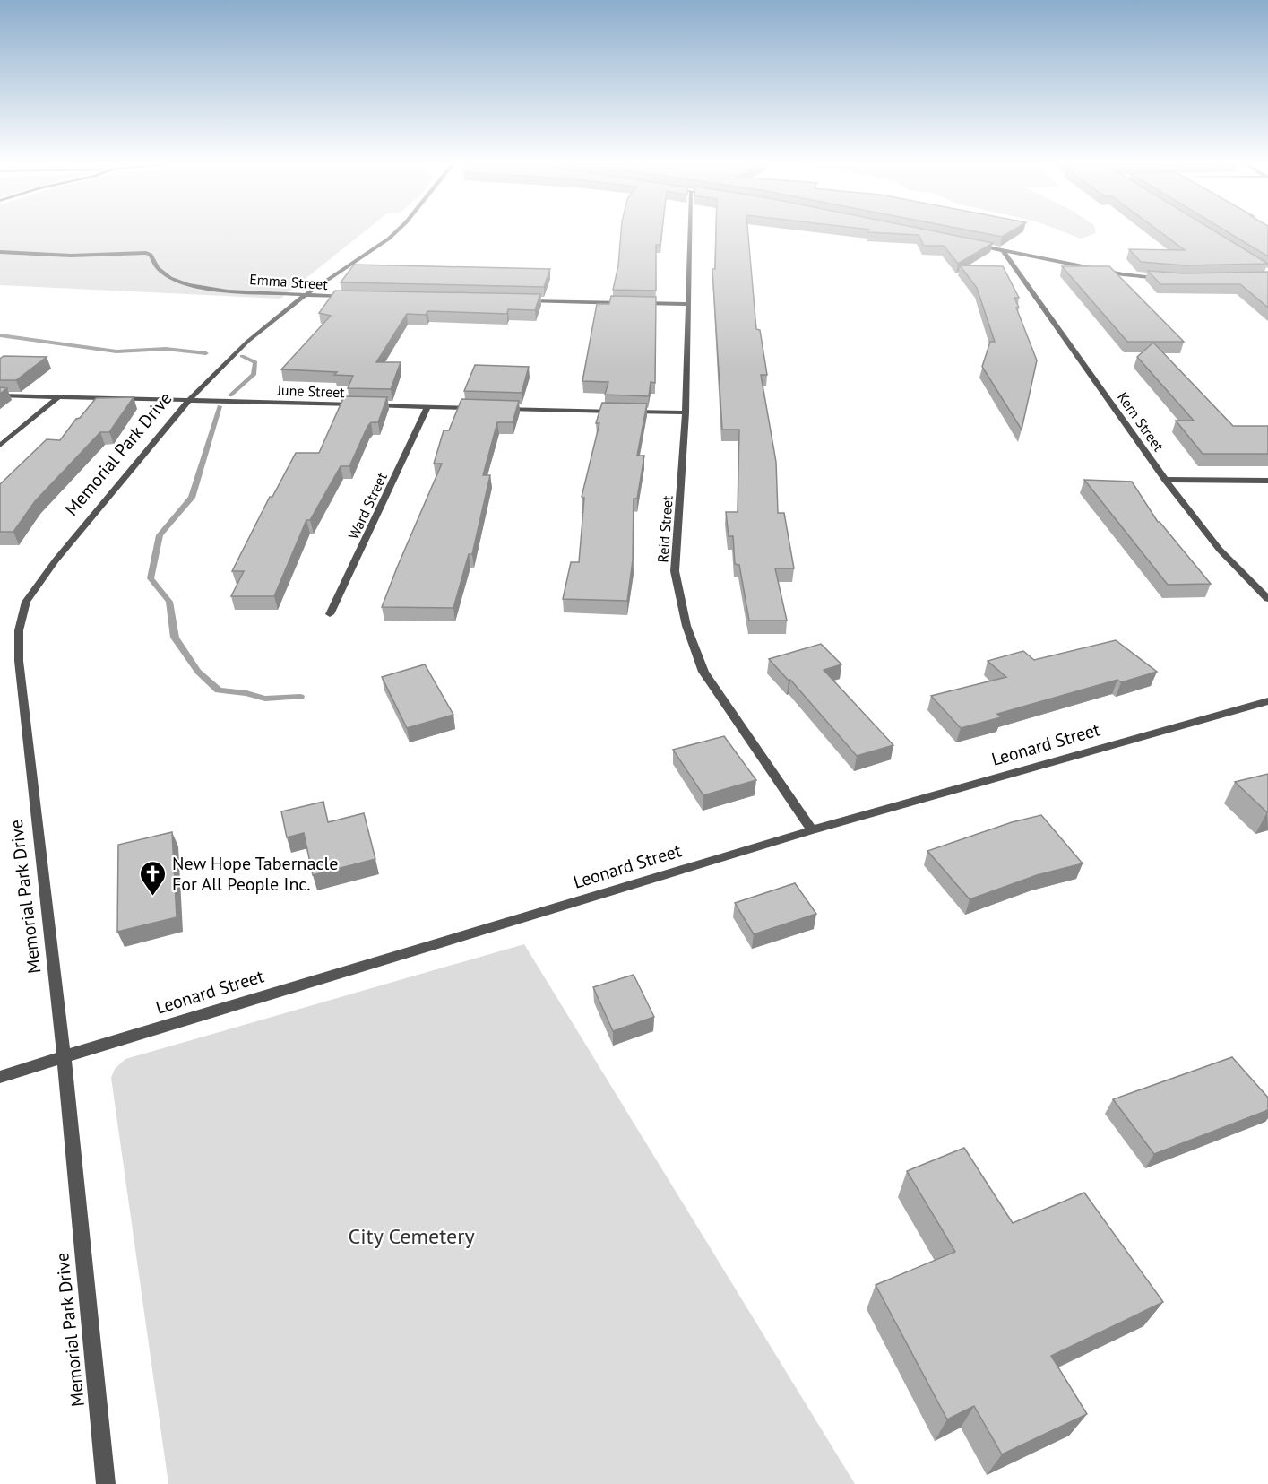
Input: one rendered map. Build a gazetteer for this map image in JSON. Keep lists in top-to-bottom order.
{
  "streets": {
    "street": [
      "Emma Street",
      "June Street",
      "Kern Street",
      "Memorial Park Drive",
      "Ward Street",
      "Reid Street",
      "Leonard Street"
    ]
  },
  "crossings": [
    ["Emma Street", "Memorial Park Drive"],
    ["June Street", "Memorial Park Drive"],
    ["June Street", "Ward Street"],
    ["Memorial Park Drive", "Leonard Street"],
    ["Reid Street", "Leonard Street"]
  ],
  "parks": ["City Cemetery"],
  "places": {
    "church": ["New Hope Tabernacle For All People Inc."]
  }
}
